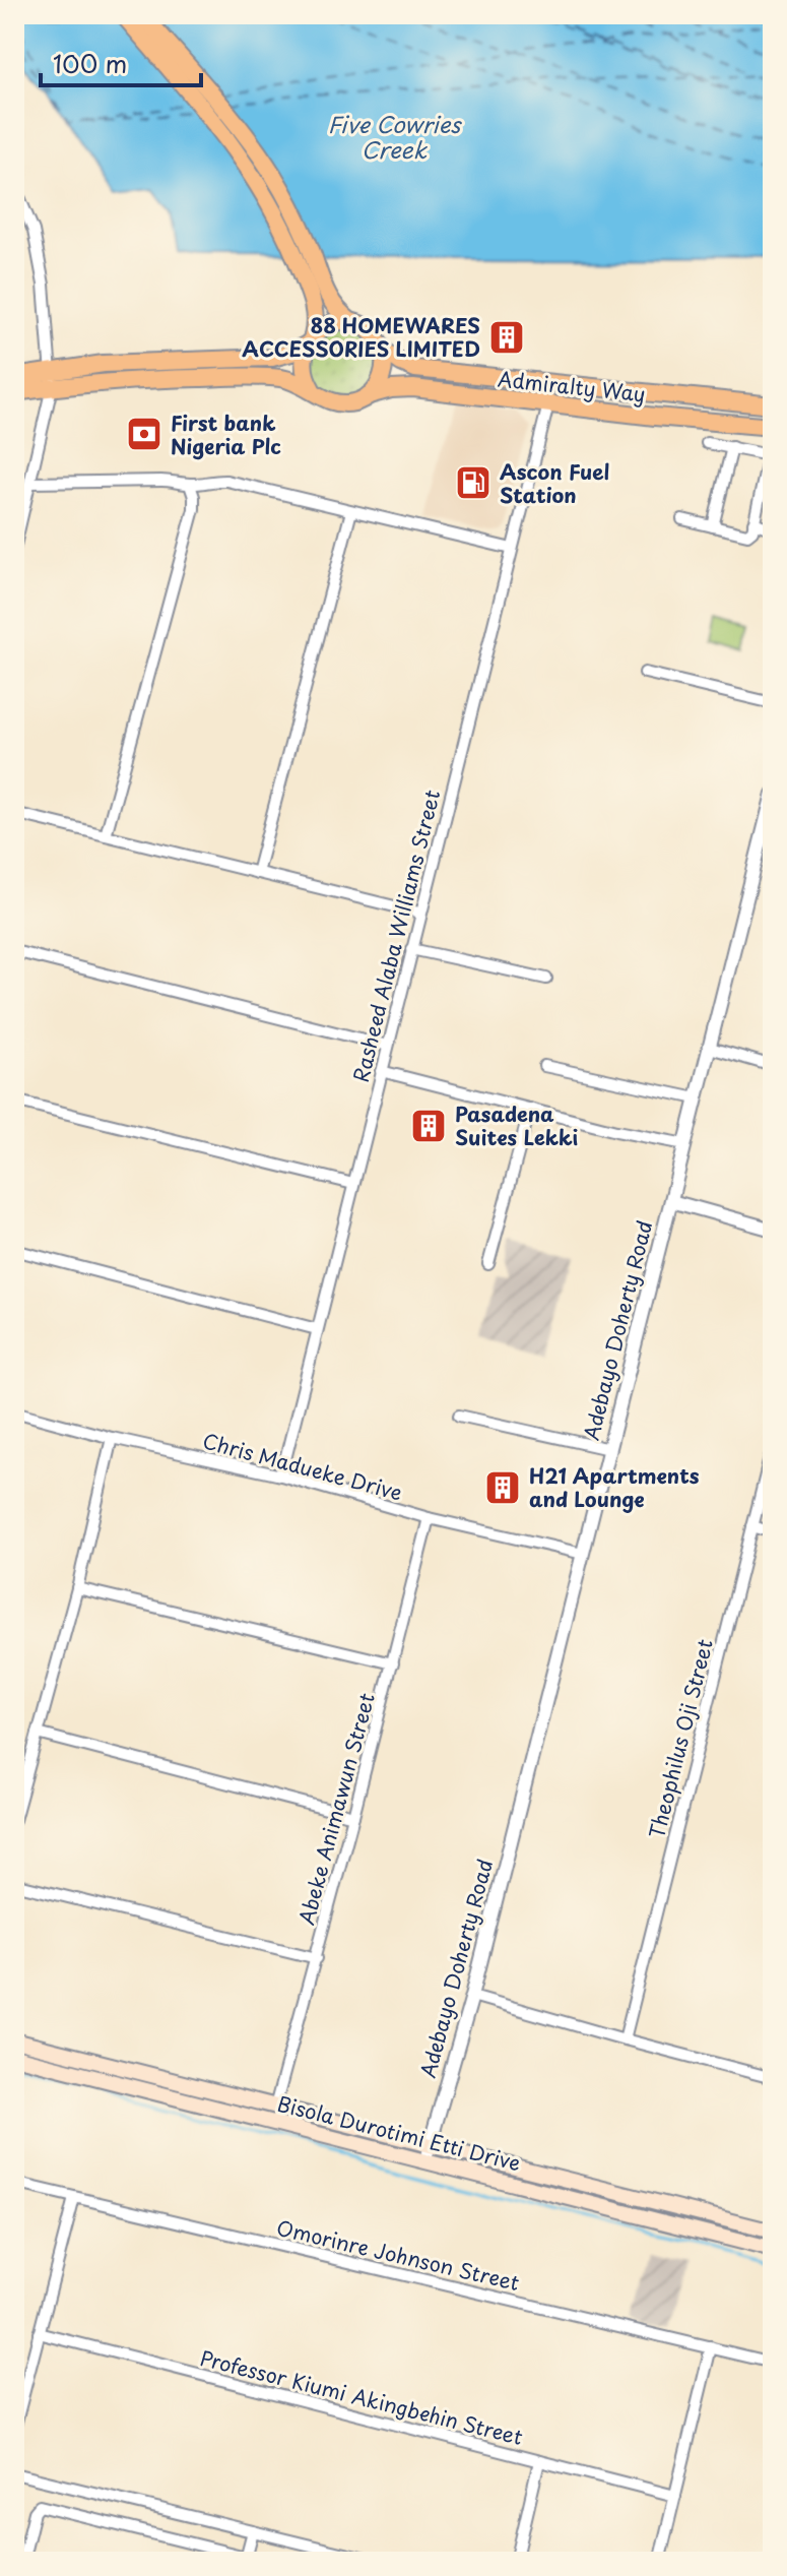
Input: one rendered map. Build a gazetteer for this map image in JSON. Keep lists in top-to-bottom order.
{
  "streets": {
    "main road": ["Admiralty Way", "Bisola Durotimi Etti Drive"],
    "street": [
      "Rasheed Alaba Williams Street",
      "Adebayo Doherty Road",
      "Chris Madueke Drive",
      "Theophilus Oji Street",
      "Abeke Animawun Street",
      "Omorinre Johnson Street",
      "Professor Kiumi Akingbehin Street"
    ]
  },
  "crossings": [
    ["Admiralty Way", "Rasheed Alaba Williams Street"],
    ["Rasheed Alaba Williams Street", "Chris Madueke Drive"],
    ["Adebayo Doherty Road", "Chris Madueke Drive"],
    ["Adebayo Doherty Road", "Bisola Durotimi Etti Drive"],
    ["Chris Madueke Drive", "Abeke Animawun Street"]
  ],
  "water": ["Five Cowries Creek"],
  "places": {
    "building": ["88 HOMEWARES ACCESSORIES LIMITED", "Pasadena Suites Lekki", "H21 Apartments and Lounge"],
    "bank": ["First bank Nigeria Plc"],
    "fuel station": ["Ascon Fuel Station"]
  },
  "scale_bar": "100 m"
}
